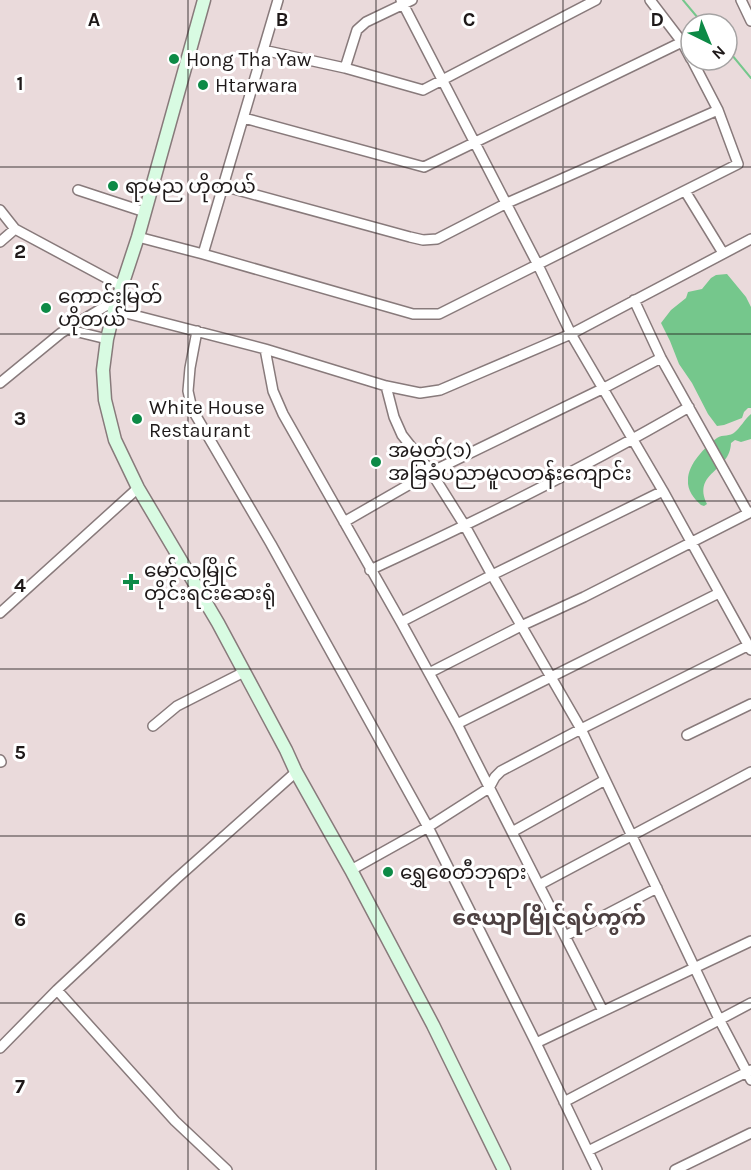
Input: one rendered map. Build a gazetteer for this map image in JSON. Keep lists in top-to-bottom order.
{
  "districts": ["ဇေယျာမြိုင်ရပ်ကွက်"],
  "places": {
    "other": [
      "Hong Tha Yaw",
      "Htarwara",
      "ရာမည ဟိုတယ်",
      "ကောင်းမြတ် ဟိုတယ်",
      "White House Restaurant",
      "အမှတ်(၁) အခြခံပညာမူလတန်းကျောင်း",
      "ရွှေစေတီဘုရား"
    ],
    "health": ["မော်လမြိုင် တိုင်းရင်းဆေးရုံ"]
  },
  "north": "bottom right",
  "grid": {
    "columns": [
      "A",
      "B",
      "C",
      "D"
    ],
    "rows": [
      "1",
      "2",
      "3",
      "4",
      "5",
      "6",
      "7"
    ]
  }
}
